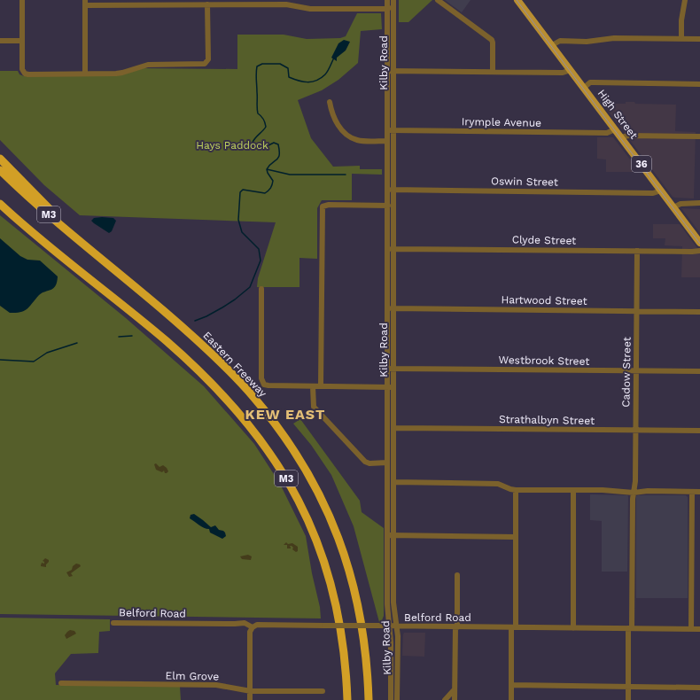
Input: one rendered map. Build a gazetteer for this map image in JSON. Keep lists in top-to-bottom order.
{
  "streets": {
    "highway": ["M3", "Eastern Freeway"],
    "main road": ["High Street", "36"],
    "street": [
      "Kilby Road",
      "Irymple Avenue",
      "Oswin Street",
      "Clyde Street",
      "Hartwood Street",
      "Westbrook Street",
      "Cadow Street",
      "Strathalbyn Street",
      "Belford Road",
      "Elm Grove"
    ]
  },
  "crossings": [
    ["Kilby Road", "Irymple Avenue"],
    ["Kilby Road", "Oswin Street"],
    ["Kilby Road", "Clyde Street"],
    ["Kilby Road", "Hartwood Street"],
    ["Kilby Road", "Westbrook Street"],
    ["Kilby Road", "Strathalbyn Street"],
    ["Kilby Road", "Belford Road"],
    ["High Street", "Irymple Avenue"],
    ["High Street", "Oswin Street"],
    ["Clyde Street", "Cadow Street"],
    ["Hartwood Street", "Cadow Street"],
    ["Westbrook Street", "Cadow Street"],
    ["Cadow Street", "Strathalbyn Street"],
    ["Cadow Street", "Belford Road"]
  ],
  "districts": ["KEW EAST"],
  "parks": ["Hays Paddock"]
}
